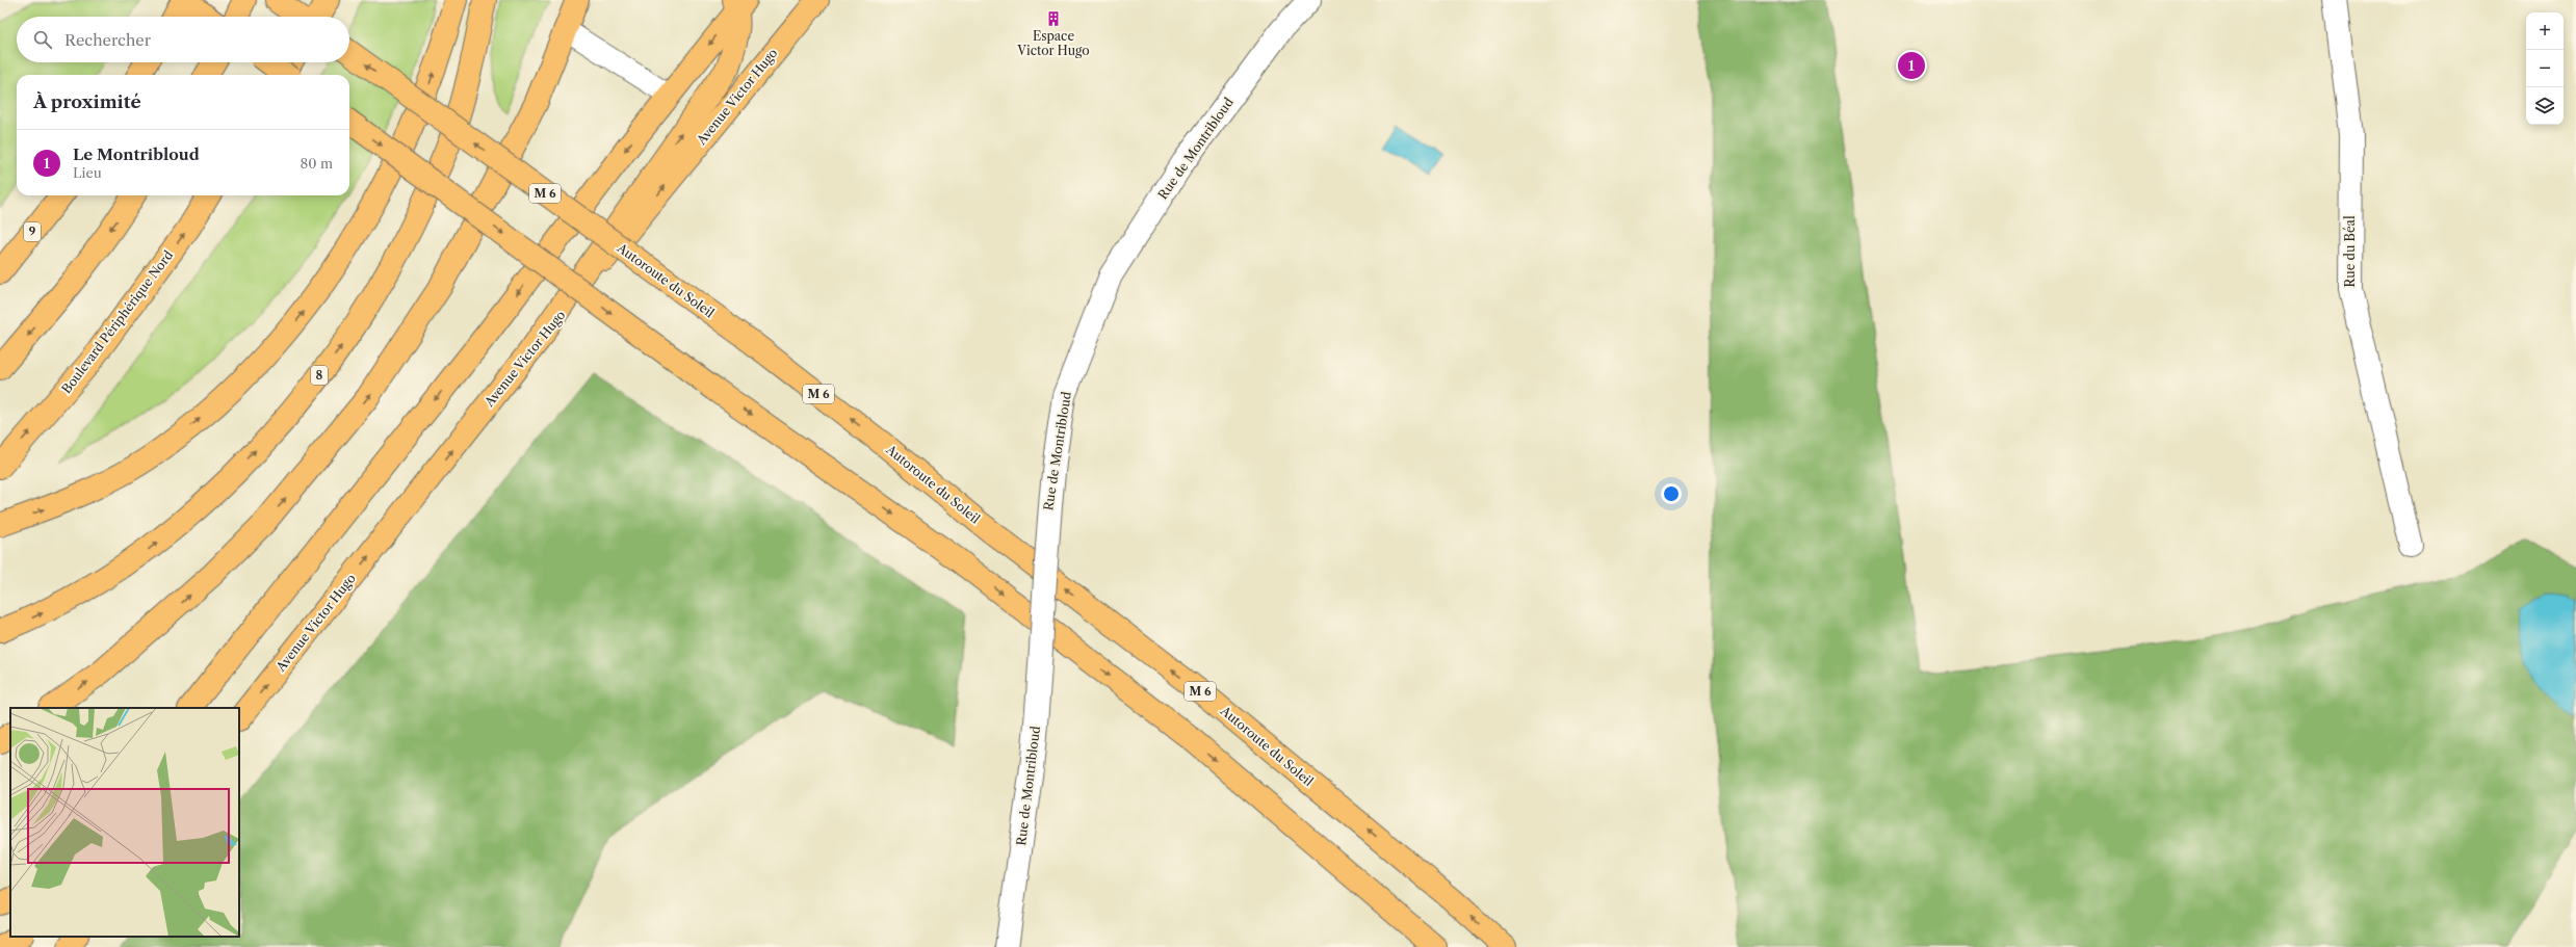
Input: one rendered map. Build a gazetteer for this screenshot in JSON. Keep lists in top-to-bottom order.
{
  "streets": {
    "main road": [
      "Avenue Victor Hugo",
      "M 6",
      "9",
      "Autoroute du Soleil",
      "Boulevard Périphérique Nord",
      "8"
    ],
    "street": ["Rue de Montribloud", "Rue du Béal"]
  },
  "places": {
    "building": ["Espace Victor Hugo"]
  },
  "page": {
    "map_buttons": ["+", "−"],
    "search": "Rechercher",
    "pins": "1",
    "heading": "À proximité",
    "list": [
      {
        "mark": "1",
        "name": "Le Montribloud",
        "note": "Lieu",
        "value": "80 m"
      }
    ]
  }
}
